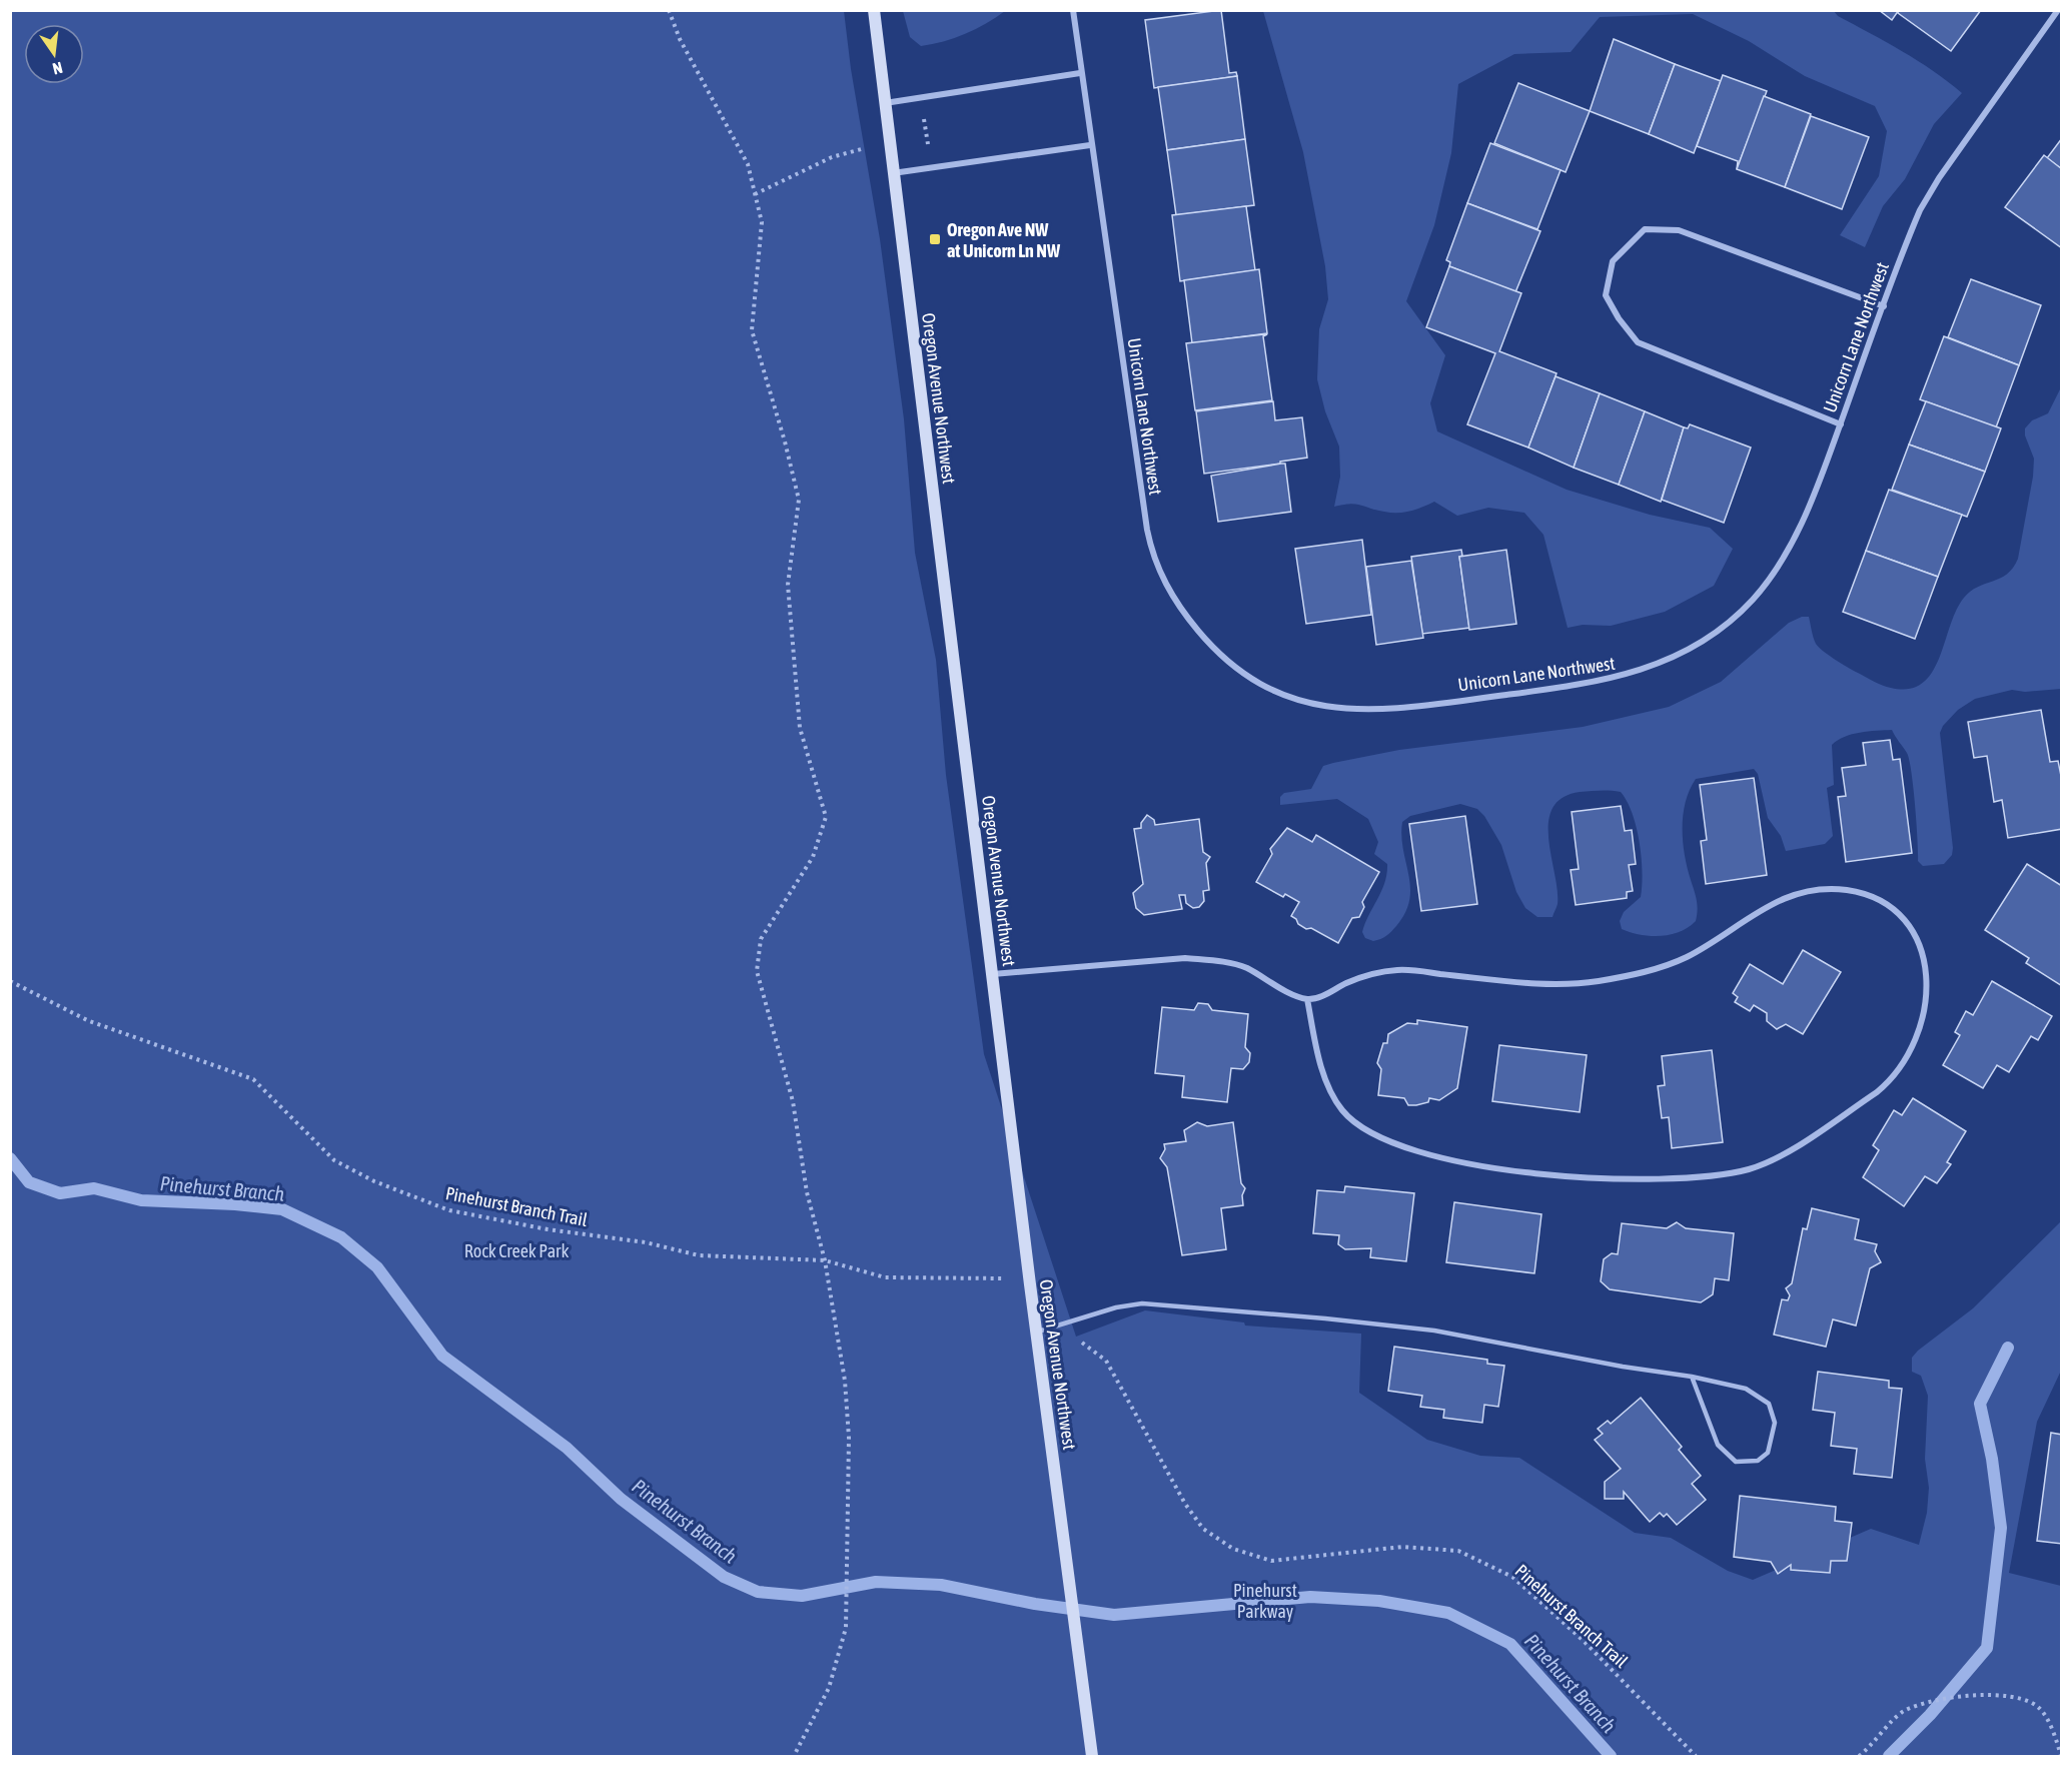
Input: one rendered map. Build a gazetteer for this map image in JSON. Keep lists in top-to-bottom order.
{
  "streets": {
    "street": ["Unicorn Lane Northwest", "Oregon Avenue Northwest"],
    "path": ["Pinehurst Branch Trail"]
  },
  "water": ["Pinehurst Branch"],
  "parks": ["Rock Creek Park", "Pinehurst Parkway"],
  "places": {
    "transit": ["Oregon Ave NW at Unicorn Ln NW"]
  },
  "north": "bottom"
}
